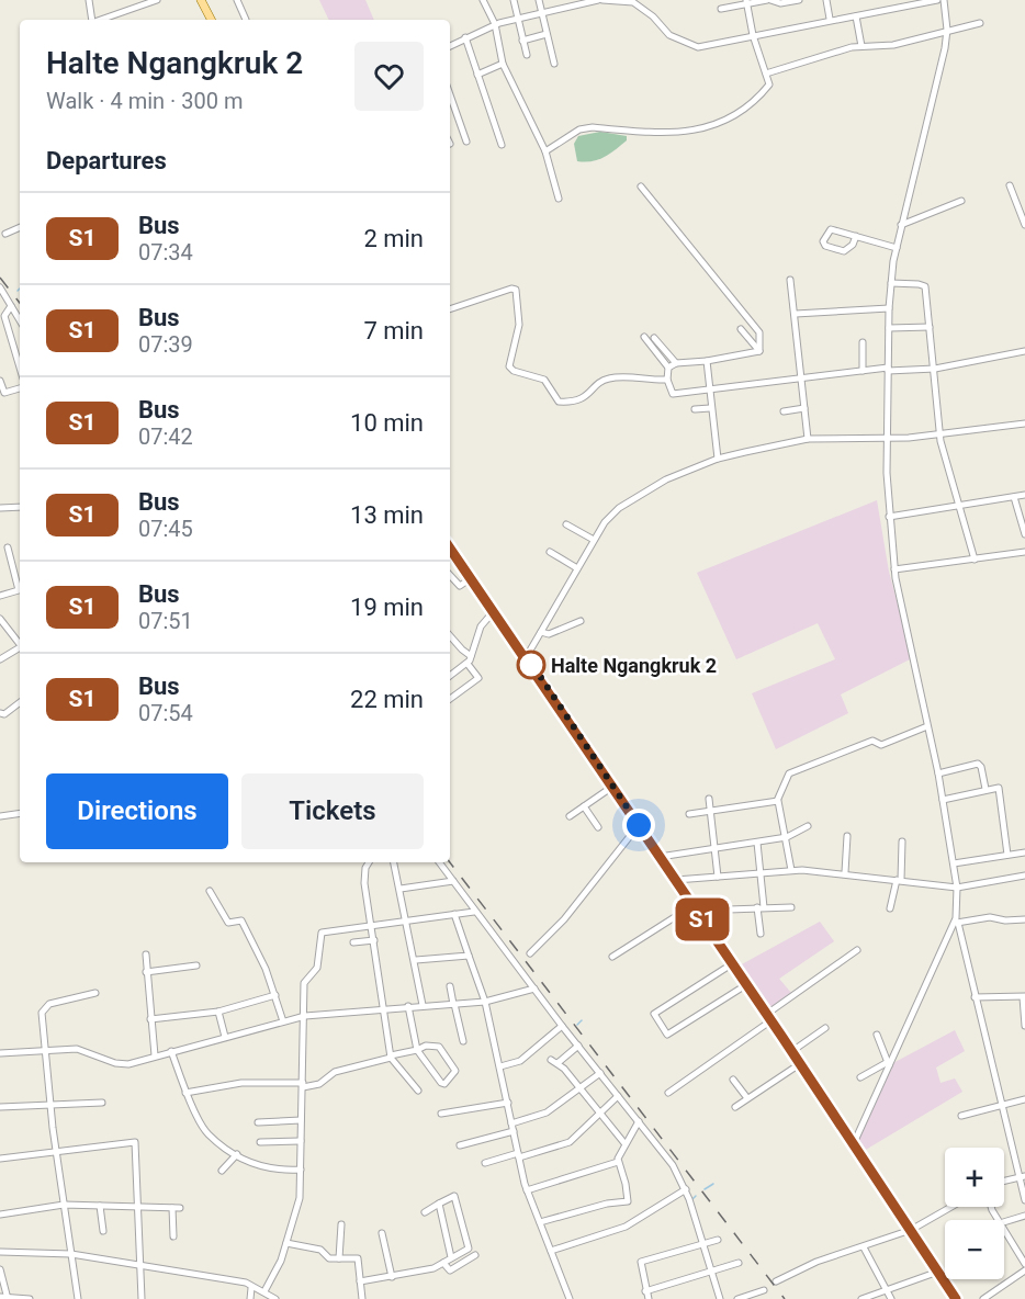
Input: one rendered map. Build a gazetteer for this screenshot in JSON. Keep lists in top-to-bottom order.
{
  "places": ["Halte Ngangkruk 2"],
  "lines": ["bus line S1"],
  "page": {
    "on_map": "S1",
    "heading": [
      ["Halte Ngangkruk 2", "Walk · 4 min · 300 m"],
      "Departures"
    ],
    "list": [
      {
        "mark": "S1",
        "name": "Bus",
        "note": "07:34",
        "value": "2 min"
      },
      {
        "mark": "S1",
        "name": "Bus",
        "note": "07:39",
        "value": "7 min"
      },
      {
        "mark": "S1",
        "name": "Bus",
        "note": "07:42",
        "value": "10 min"
      },
      {
        "mark": "S1",
        "name": "Bus",
        "note": "07:45",
        "value": "13 min"
      },
      {
        "mark": "S1",
        "name": "Bus",
        "note": "07:51",
        "value": "19 min"
      },
      {
        "mark": "S1",
        "name": "Bus",
        "note": "07:54",
        "value": "22 min"
      }
    ],
    "buttons": ["Directions", "Tickets"],
    "map_buttons": ["+", "−"]
  }
}
